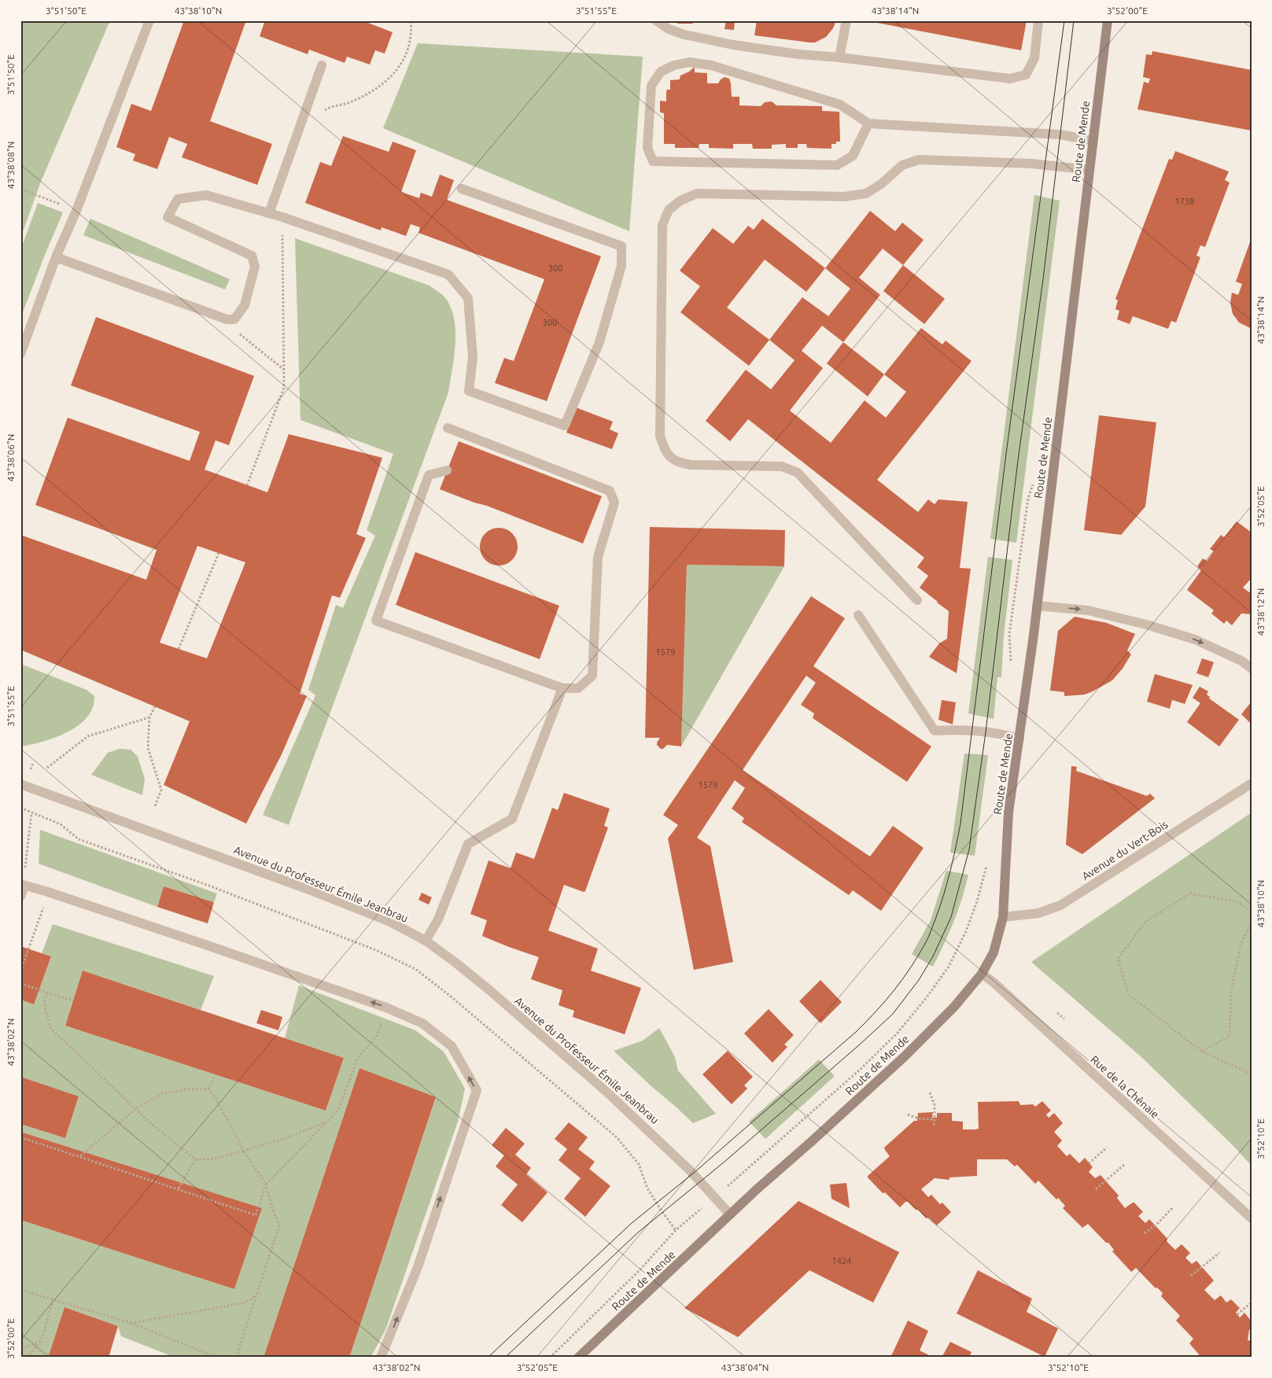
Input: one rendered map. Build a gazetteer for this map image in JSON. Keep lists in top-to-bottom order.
{
  "streets": {
    "main road": ["Route de Mende"],
    "street": ["Avenue du Vert-Bois", "Avenue du Professeur Émile Jeanbrau", "Rue de la Chênaie"]
  },
  "crossings": [
    ["Route de Mende", "Avenue du Vert-Bois"],
    ["Route de Mende", "Avenue du Professeur Émile Jeanbrau"],
    ["Route de Mende", "Rue de la Chênaie"]
  ],
  "house_numbers": [
    "1738",
    "300",
    "300",
    "1579",
    "1579",
    "1424"
  ],
  "coordinates": [
    "3°51'50\"E",
    "43°38'10\"N",
    "3°51'55\"E",
    "43°38'14\"N",
    "3°52'00\"E",
    "43°38'08\"N",
    "43°38'06\"N",
    "3°52'05\"E",
    "43°38'12\"N",
    "43°38'02\"N",
    "3°52'10\"E",
    "43°38'04\"N"
  ]
}
